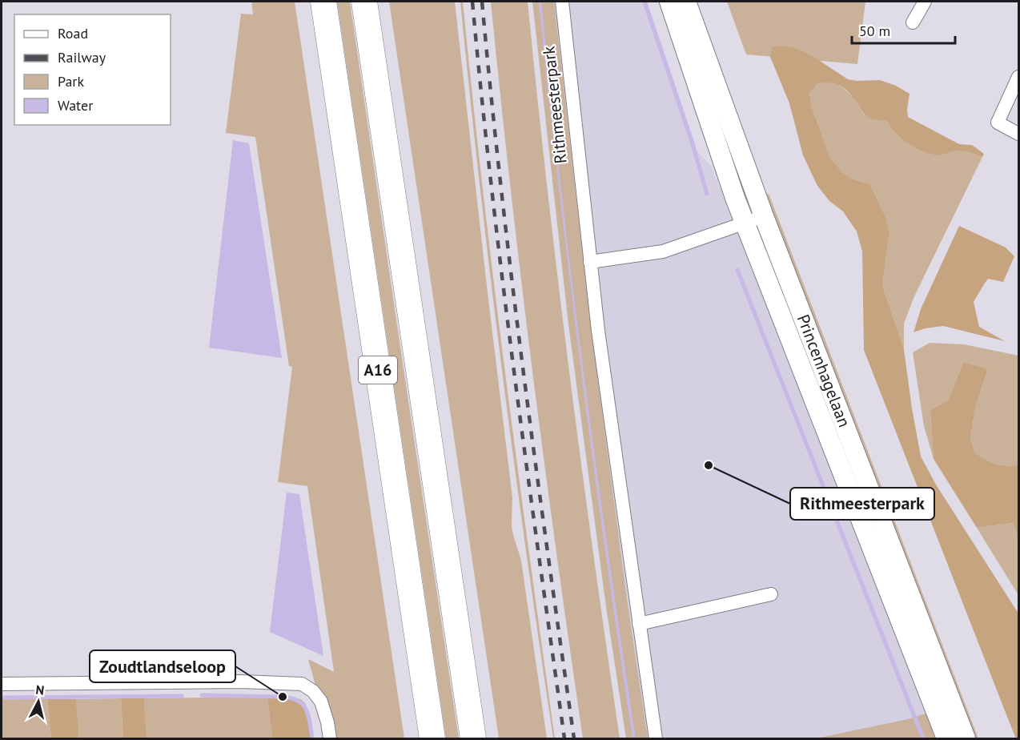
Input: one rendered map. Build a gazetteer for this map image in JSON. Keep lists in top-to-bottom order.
{
  "streets": {
    "highway": ["A16"],
    "main road": ["Princenhagelaan"],
    "street": ["Rithmeesterpark"]
  },
  "places": ["Rithmeesterpark", "Zoudtlandseloop"],
  "legend": [
    "Road",
    "Railway",
    "Park",
    "Water"
  ],
  "scale_bar": "50 m",
  "north": "top"
}
